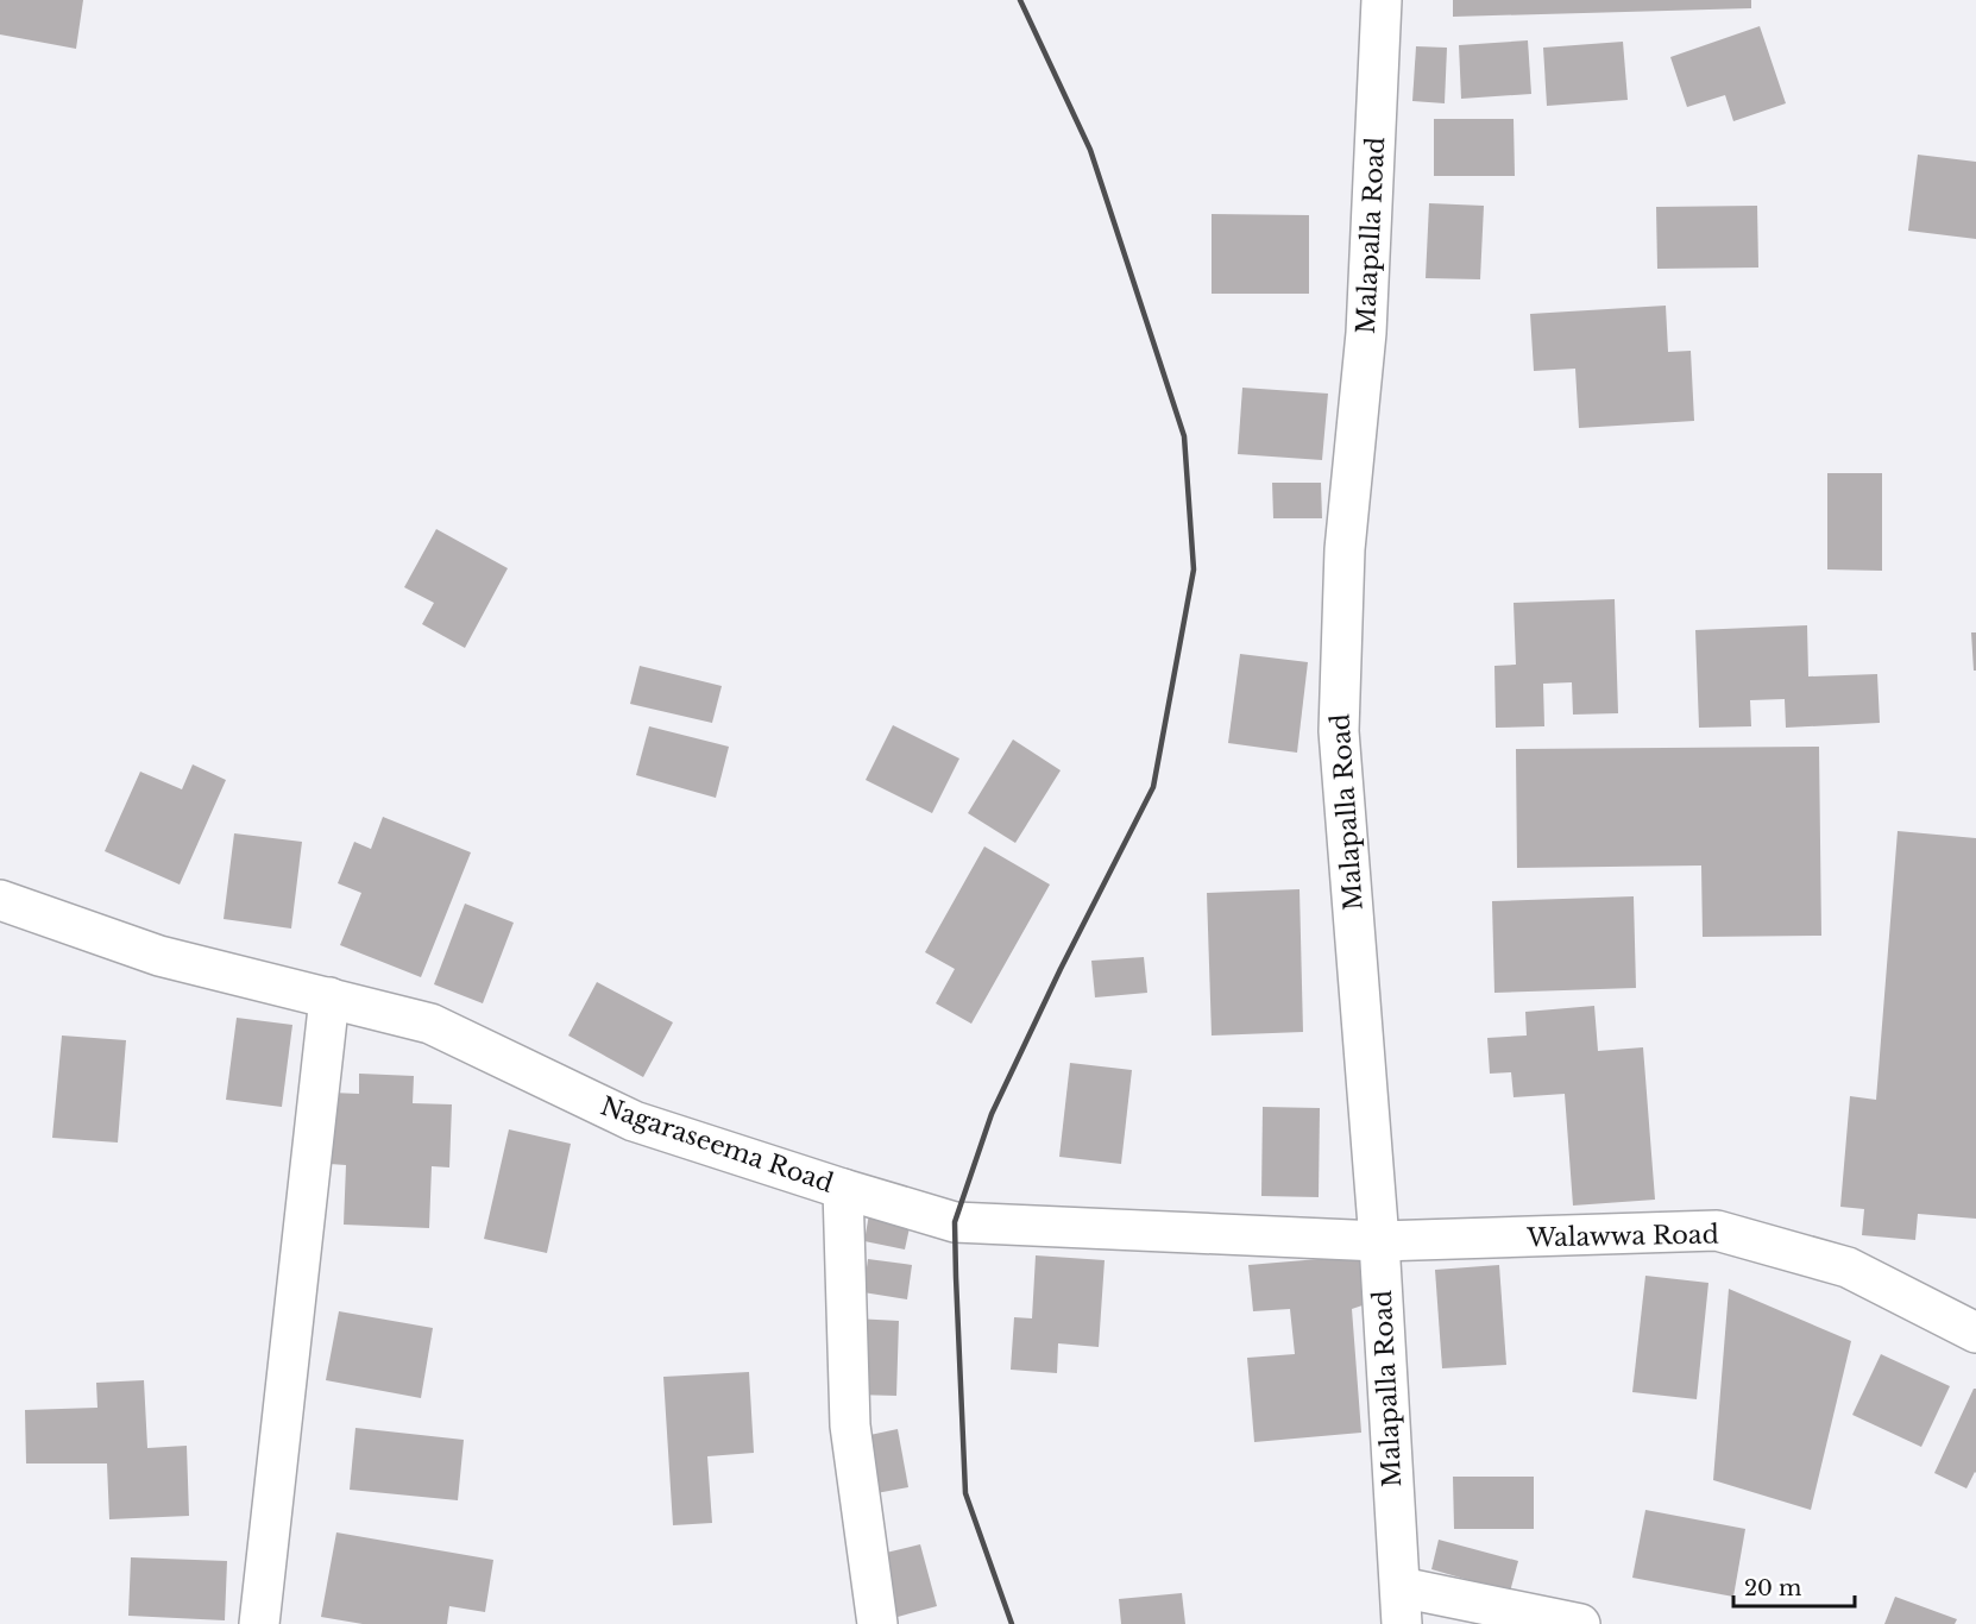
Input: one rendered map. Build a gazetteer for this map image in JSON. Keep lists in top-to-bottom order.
{
  "streets": {
    "street": ["Malapalla Road", "Nagaraseema Road", "Walawwa Road"]
  },
  "crossings": [
    ["Malapalla Road", "Nagaraseema Road"],
    ["Malapalla Road", "Walawwa Road"],
    ["Nagaraseema Road", "Walawwa Road"]
  ],
  "scale_bar": "20 m"
}
